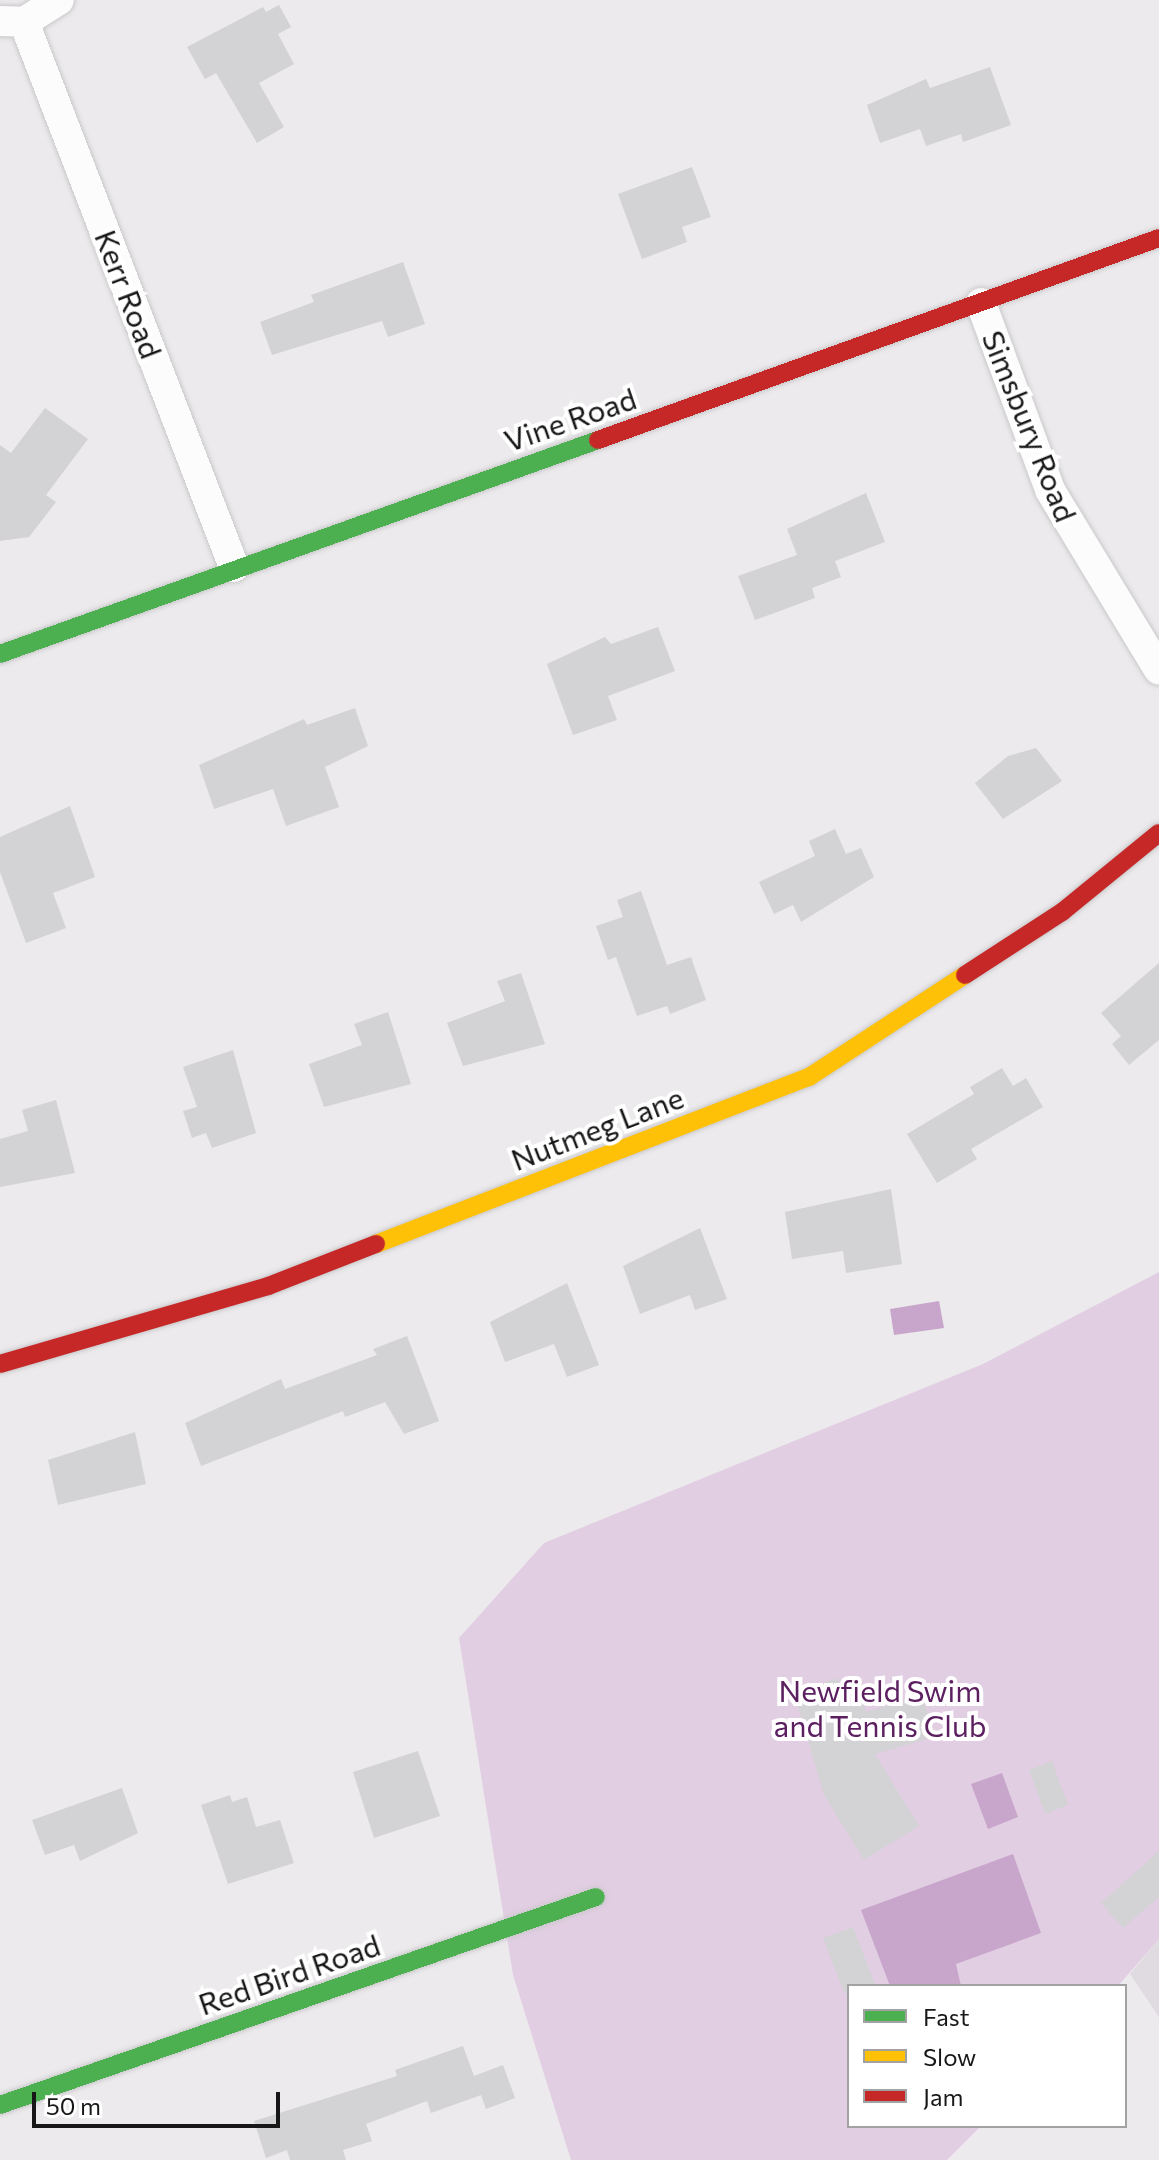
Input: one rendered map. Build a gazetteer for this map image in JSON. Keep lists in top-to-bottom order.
{
  "streets": {
    "street": [
      "Kerr Road",
      "Vine Road",
      "Simsbury Road",
      "Nutmeg Lane",
      "Red Bird Road"
    ]
  },
  "crossings": [
    ["Kerr Road", "Vine Road"],
    ["Vine Road", "Simsbury Road"]
  ],
  "parks": ["Newfield Swim and Tennis Club"],
  "legend": ["Fast", "Slow", "Jam"],
  "scale_bar": "50 m"
}
